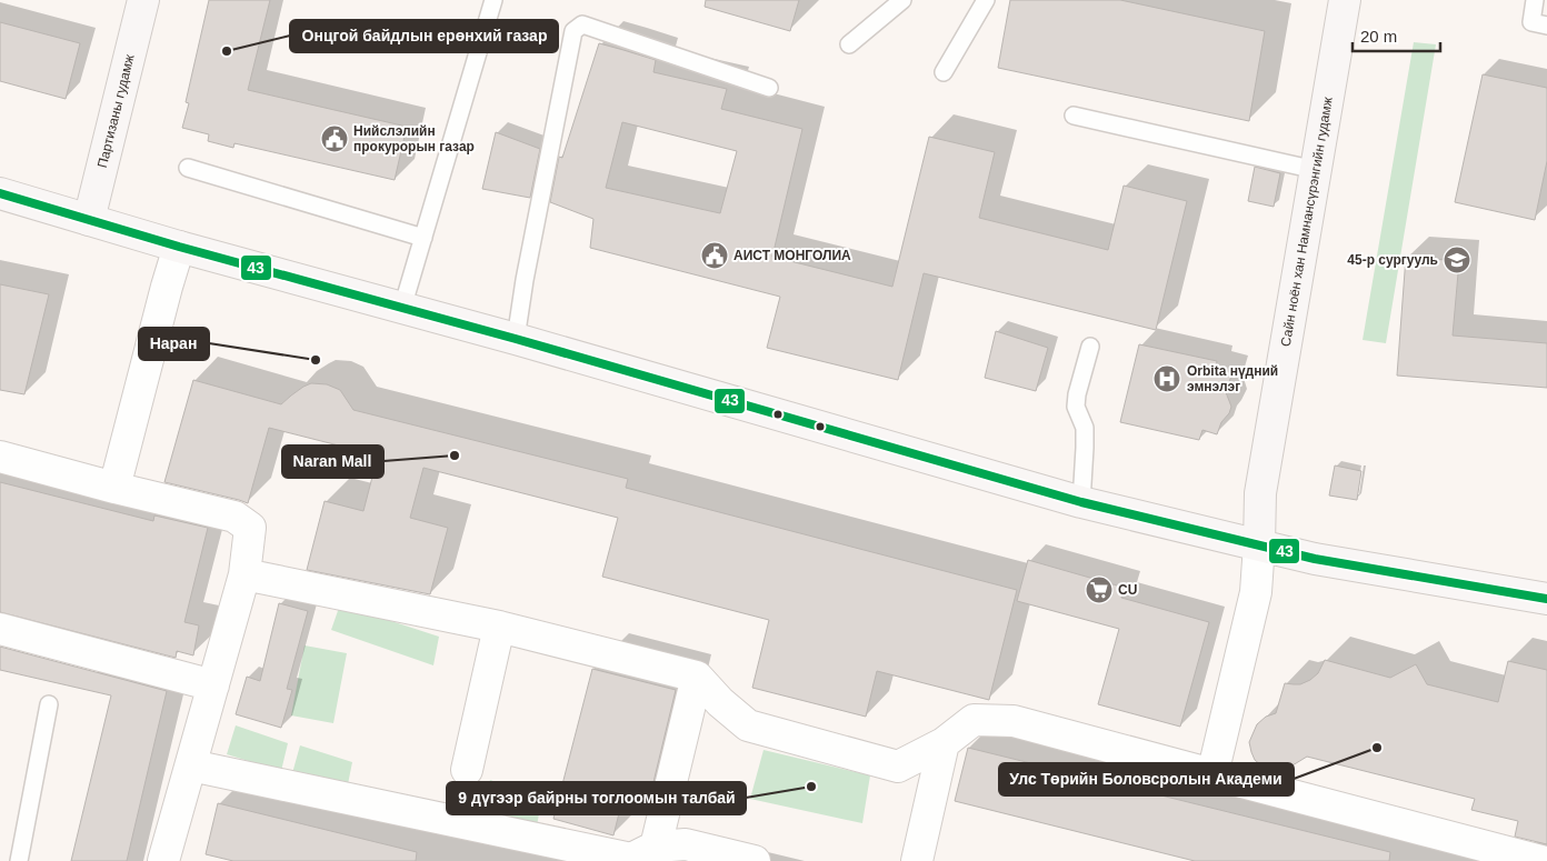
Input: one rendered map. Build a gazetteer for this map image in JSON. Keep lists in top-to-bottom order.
{
  "streets": {
    "main road": ["Партизаны гудамж", "Сайн ноён хан Намнансүрэнгийн гудамж"]
  },
  "places": {
    "other": [
      "Онцгой байдлын ерөнхий газар",
      "Наран",
      "Naran Mall",
      "Улс Төрийн Боловсролын Академи",
      "9 дүгээр байрны тоглоомын талбай"
    ],
    "public building": ["Нийслэлийн прокурорын газар", "АИСТ МОНГОЛИА"],
    "school or university": ["45-р сургууль"],
    "hospital": ["Orbita нүдний эмнэлэг"],
    "supermarket": ["CU"]
  },
  "lines": ["transit line 43"],
  "scale_bar": "20 m"
}
